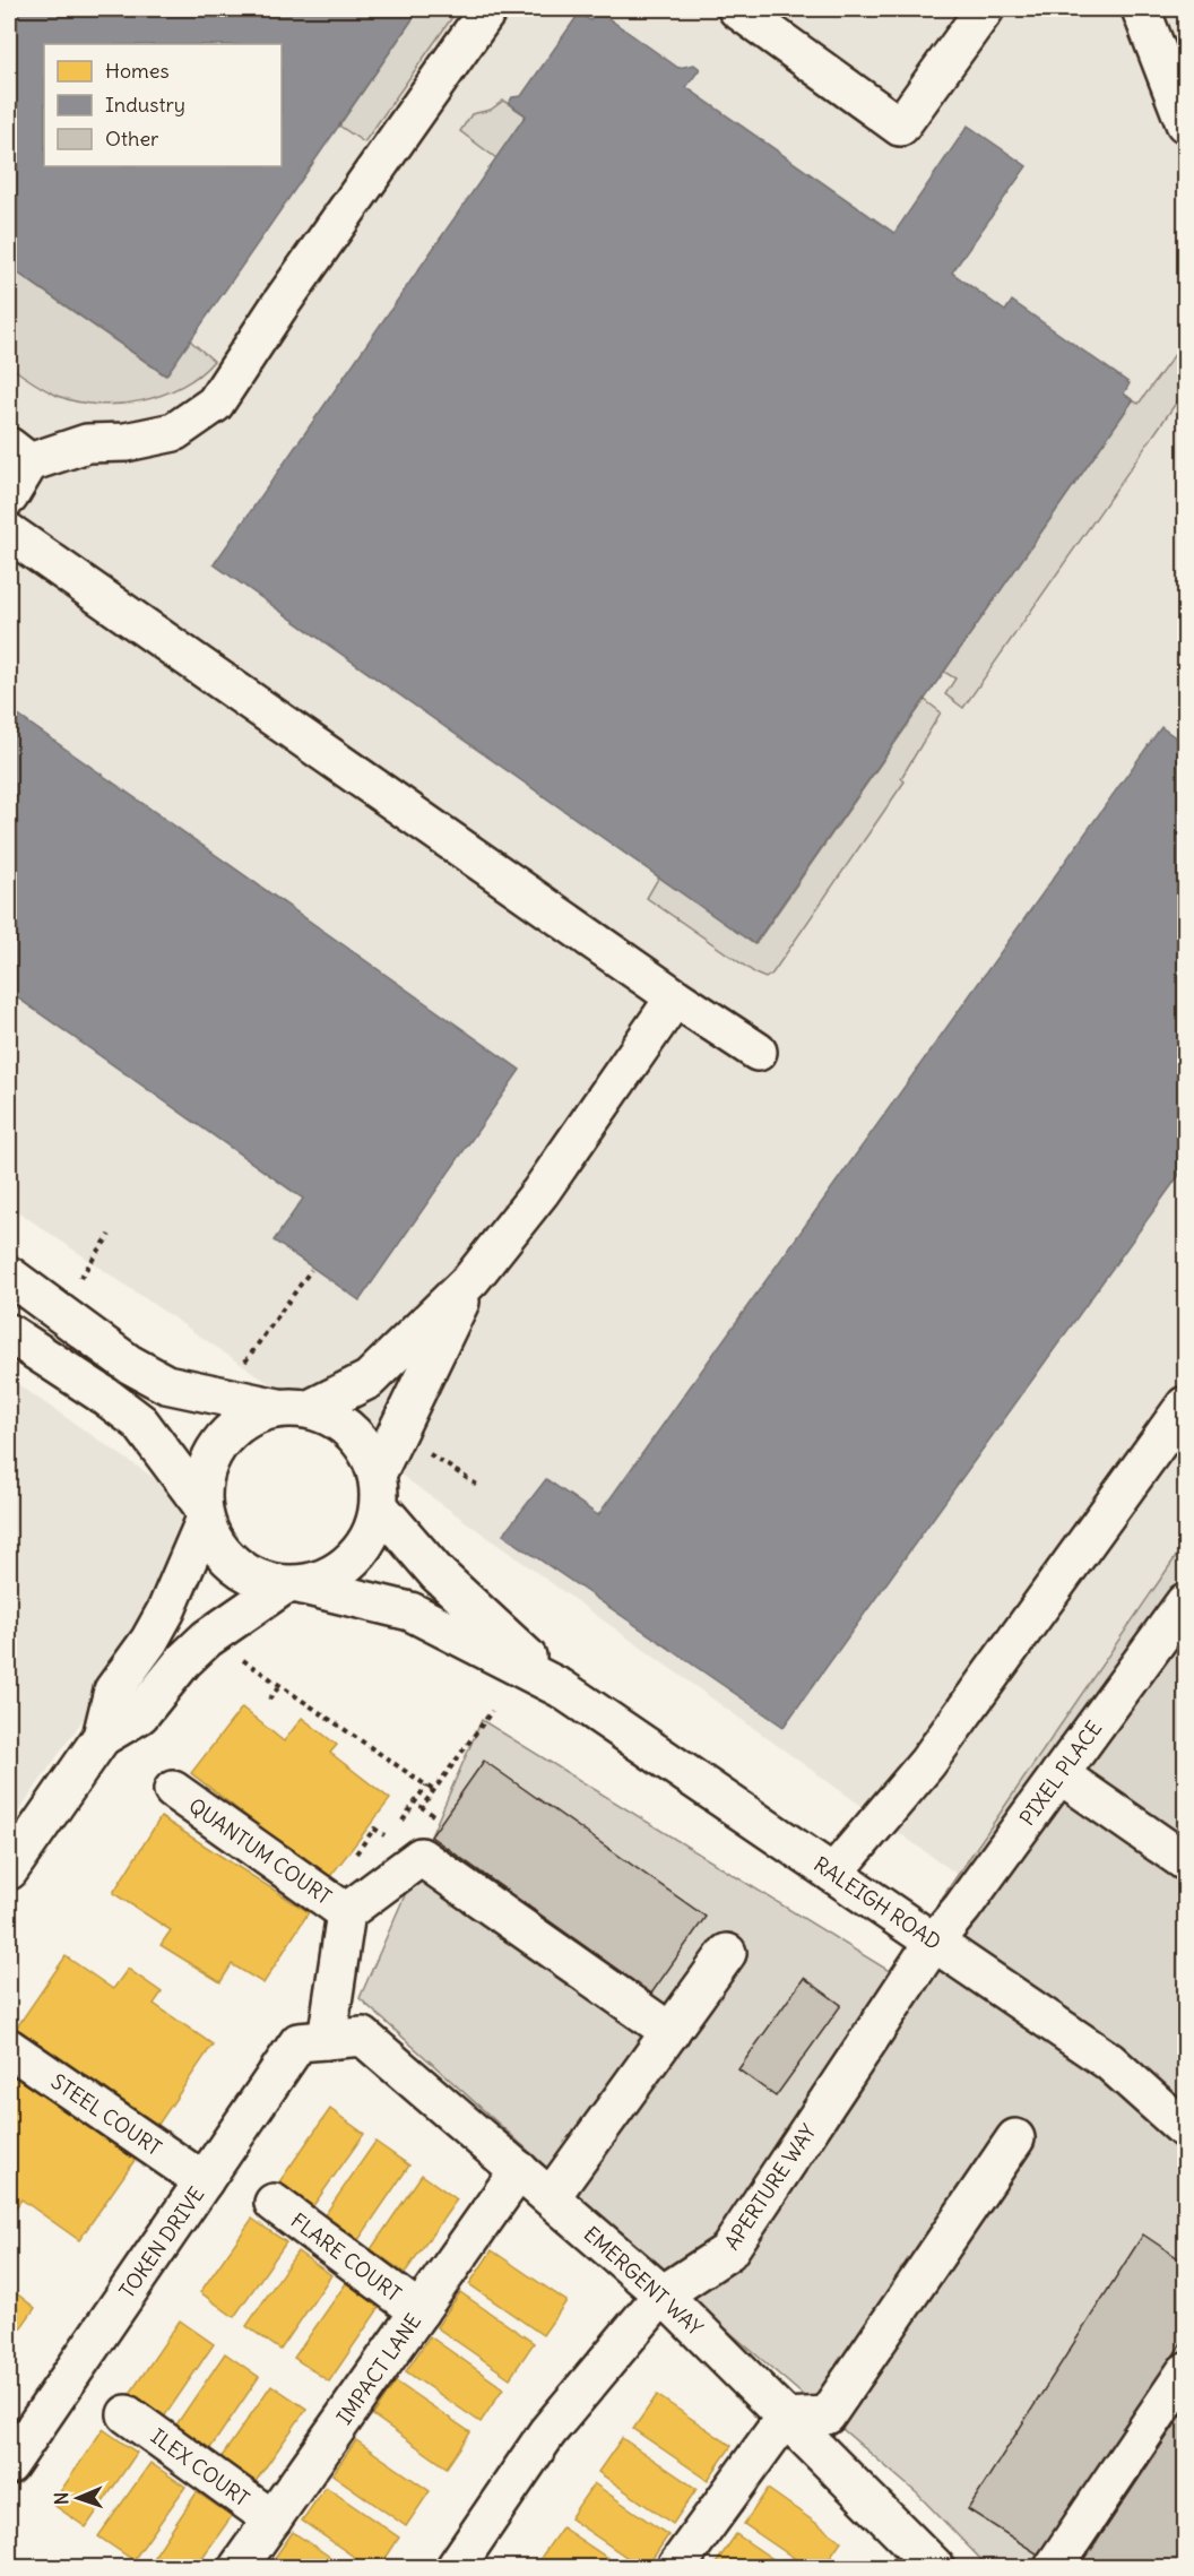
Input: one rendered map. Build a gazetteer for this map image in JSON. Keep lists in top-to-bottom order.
{
  "streets": {
    "street": [
      "PIXEL PLACE",
      "QUANTUM COURT",
      "RALEIGH ROAD",
      "STEEL COURT",
      "APERTURE WAY",
      "TOKEN DRIVE",
      "FLARE COURT",
      "EMERGENT WAY",
      "IMPACT LANE",
      "ILEX COURT"
    ]
  },
  "crossings": [
    ["PIXEL PLACE", "RALEIGH ROAD"],
    ["PIXEL PLACE", "APERTURE WAY"],
    ["RALEIGH ROAD", "APERTURE WAY"],
    ["STEEL COURT", "TOKEN DRIVE"],
    ["APERTURE WAY", "EMERGENT WAY"],
    ["TOKEN DRIVE", "EMERGENT WAY"],
    ["FLARE COURT", "IMPACT LANE"],
    ["EMERGENT WAY", "IMPACT LANE"],
    ["IMPACT LANE", "ILEX COURT"]
  ],
  "legend": ["Homes", "Industry", "Other"],
  "north": "left"
}
